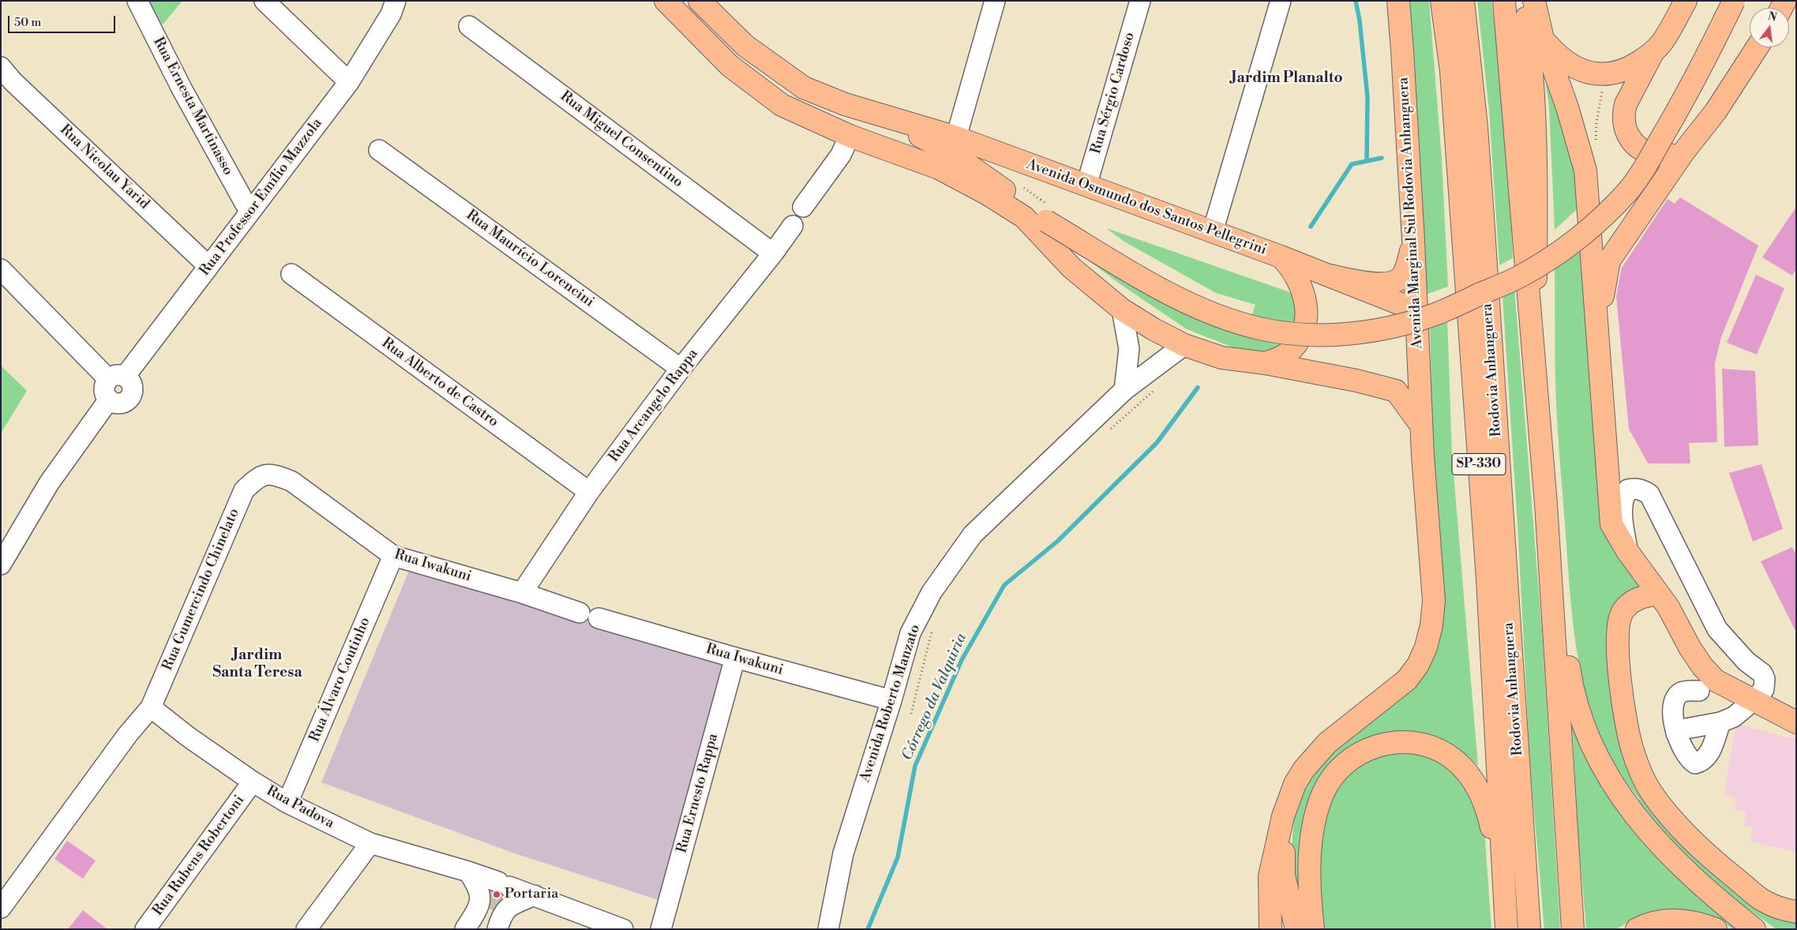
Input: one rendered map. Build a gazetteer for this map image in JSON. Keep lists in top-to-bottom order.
{
  "streets": {
    "main road": [
      "Avenida Osmundo dos Santos Pellegrini",
      "Avenida Marginal Sul Rodovia Anhanguera",
      "Rodovia Anhanguera",
      "SP-330"
    ],
    "street": [
      "Rua Sérgio Cardoso",
      "Rua Ernesta Martinasso",
      "Rua Miguel Consentino",
      "Rua Nicolau Yarid",
      "Rua Professor Emílio Mazzola",
      "Rua Maurício Lorencini",
      "Rua Alberto de Castro",
      "Rua Arcangelo Rappa",
      "Rua Iwakuni",
      "Rua Gumercindo Chinelato",
      "Rua Álvaro Coutinho",
      "Avenida Roberto Manzato",
      "Rua Ernesto Rappa",
      "Rua Padova",
      "Rua Rubens Robertoni"
    ]
  },
  "crossings": [
    ["Rua Sérgio Cardoso", "Avenida Osmundo dos Santos Pellegrini"],
    ["Rua Ernesta Martinasso", "Rua Professor Emílio Mazzola"],
    ["Rua Miguel Consentino", "Rua Arcangelo Rappa"],
    ["Rua Nicolau Yarid", "Rua Professor Emílio Mazzola"],
    ["Avenida Osmundo dos Santos Pellegrini", "Avenida Marginal Sul Rodovia Anhanguera"],
    ["Rua Maurício Lorencini", "Rua Arcangelo Rappa"],
    ["Rua Alberto de Castro", "Rua Arcangelo Rappa"],
    ["Rua Arcangelo Rappa", "Rua Iwakuni"],
    ["Rua Iwakuni", "Rua Gumercindo Chinelato"],
    ["Rua Iwakuni", "Rua Álvaro Coutinho"],
    ["Rua Iwakuni", "Avenida Roberto Manzato"],
    ["Rua Iwakuni", "Rua Ernesto Rappa"],
    ["Rua Gumercindo Chinelato", "Rua Padova"],
    ["Rua Álvaro Coutinho", "Rua Padova"],
    ["Rua Padova", "Rua Rubens Robertoni"]
  ],
  "districts": ["Jardim Planalto", "Jardim Santa Teresa"],
  "water": ["Córrego da Valquiria"],
  "places": ["Portaria"],
  "scale_bar": "50 m",
  "north": "top"
}
